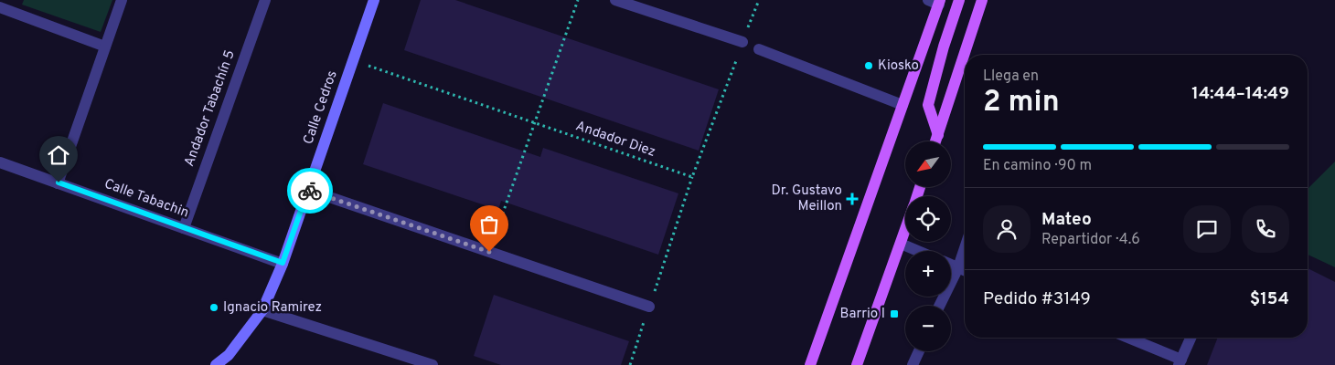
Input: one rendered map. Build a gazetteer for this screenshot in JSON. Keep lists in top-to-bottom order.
{
  "streets": {
    "street": ["Calle Cedros", "Andador Tabachín 5", "Calle Tabachin"],
    "path": ["Andador Diez"]
  },
  "crossings": [
    ["Calle Cedros", "Andador Diez"],
    ["Calle Cedros", "Calle Tabachin"],
    ["Andador Tabachín 5", "Calle Tabachin"]
  ],
  "places": {
    "other": ["Kiosko", "Ignacio Ramirez"],
    "health": ["Dr. Gustavo Meillon"],
    "transit": ["Barrio I"]
  },
  "north": "bottom left",
  "page": {
    "heading": ["2 min", "Llega en", "14:44–14:49"],
    "panel": [
      "Mateo",
      "Repartidor · 4.6",
      "Pedido #3149",
      "$154"
    ],
    "bar": "En camino · 90 m",
    "map_buttons": ["+", "−"]
  }
}
